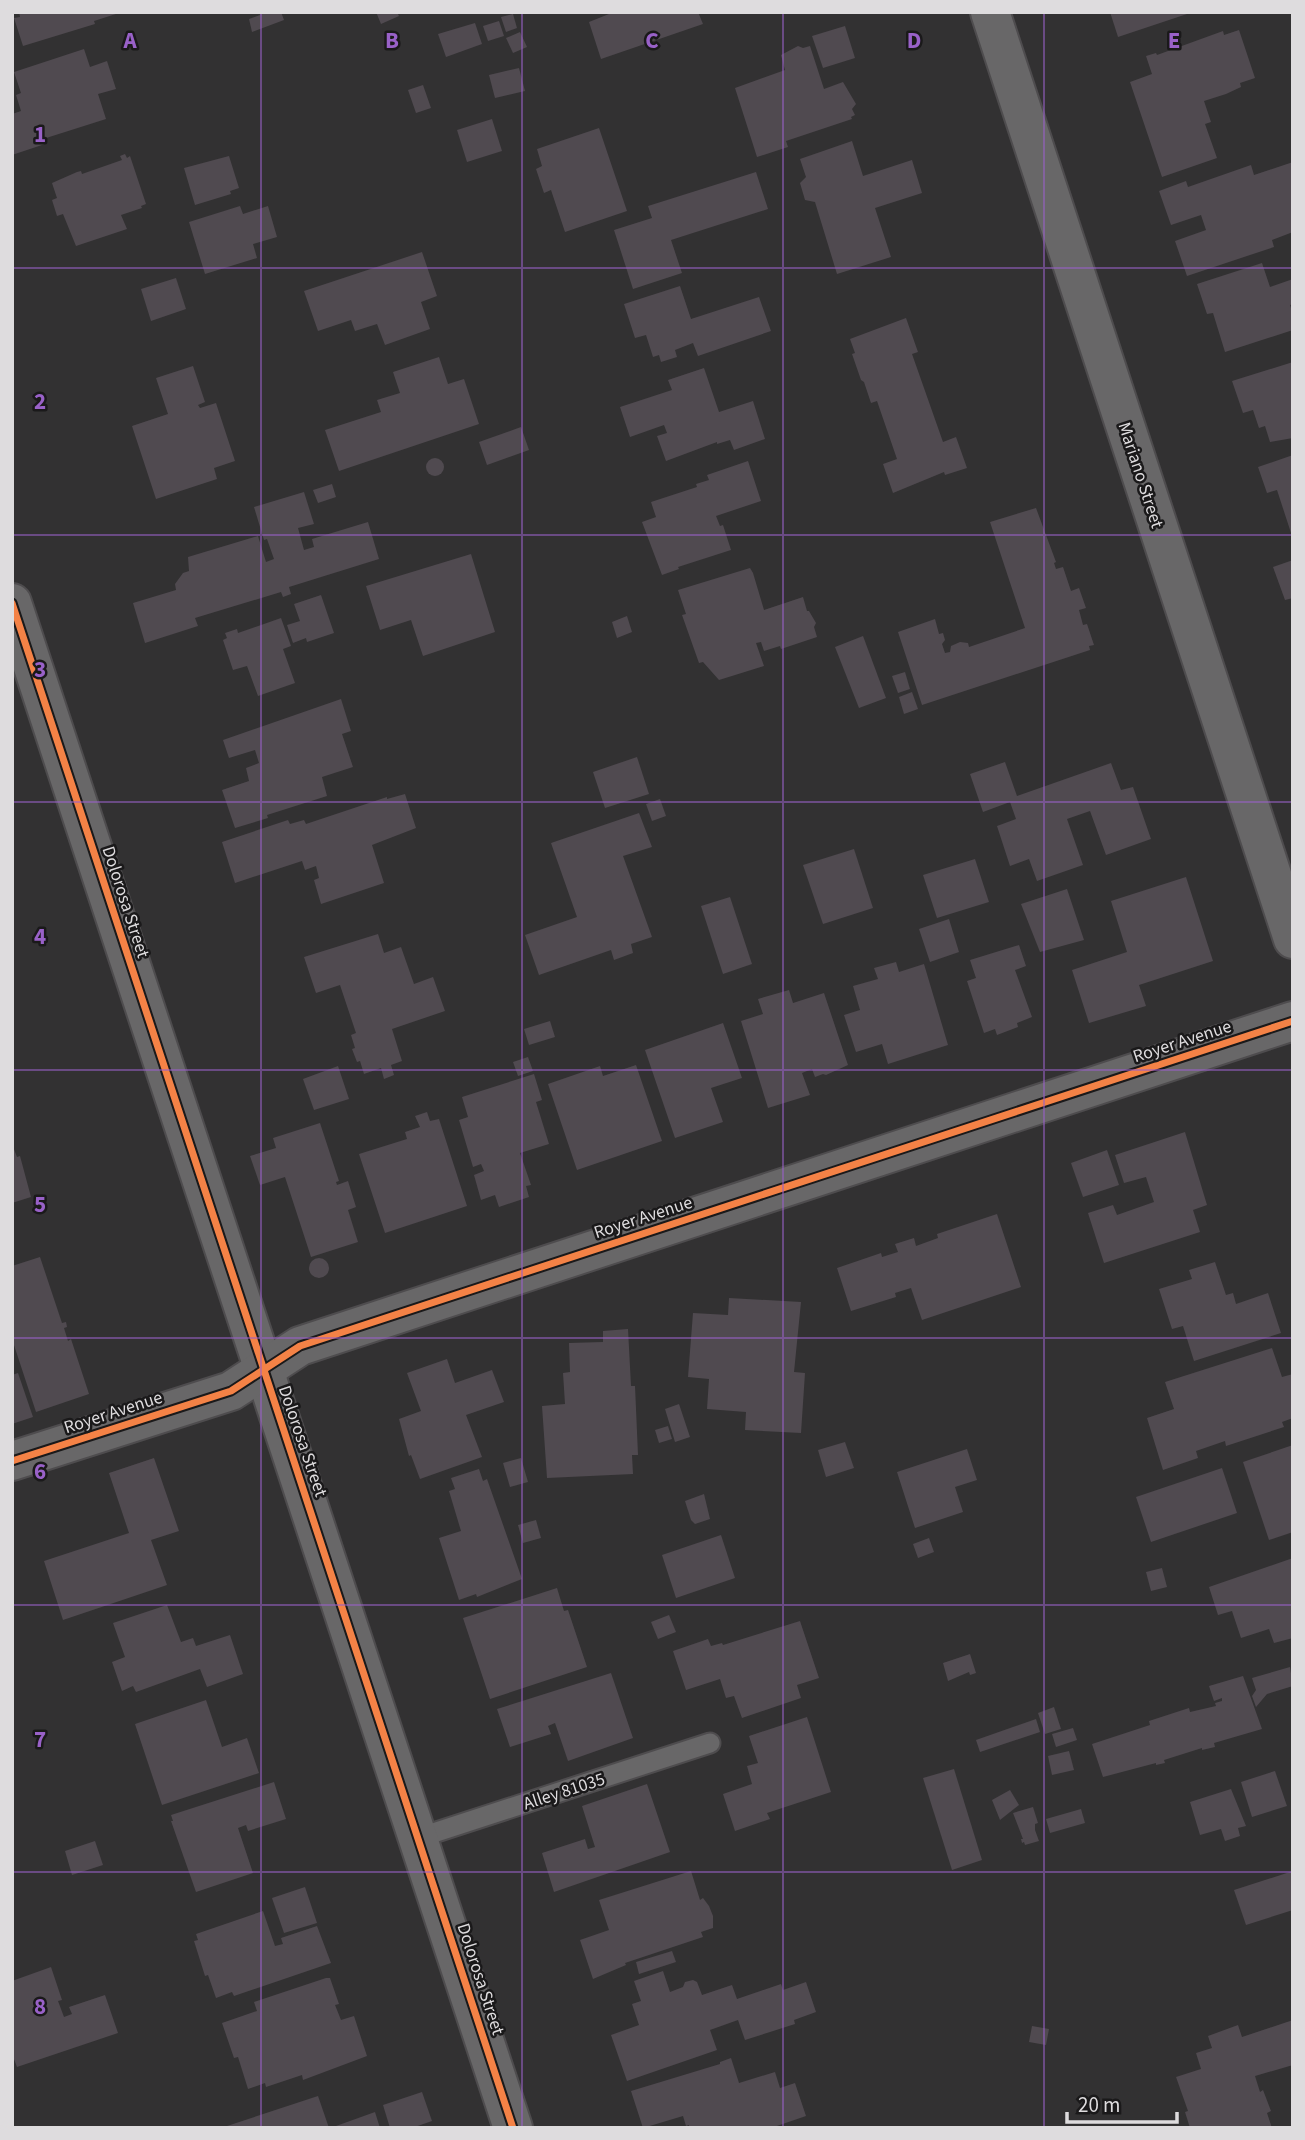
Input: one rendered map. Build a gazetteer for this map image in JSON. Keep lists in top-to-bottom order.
{
  "streets": {
    "street": ["Mariano Street", "Dolorosa Street", "Royer Avenue"],
    "lane": ["Alley 81035"]
  },
  "crossings": [
    ["Dolorosa Street", "Royer Avenue"],
    ["Dolorosa Street", "Alley 81035"]
  ],
  "scale_bar": "20 m",
  "grid": {
    "columns": [
      "A",
      "B",
      "C",
      "D",
      "E"
    ],
    "rows": [
      "1",
      "2",
      "3",
      "4",
      "5",
      "6",
      "7",
      "8"
    ]
  }
}
